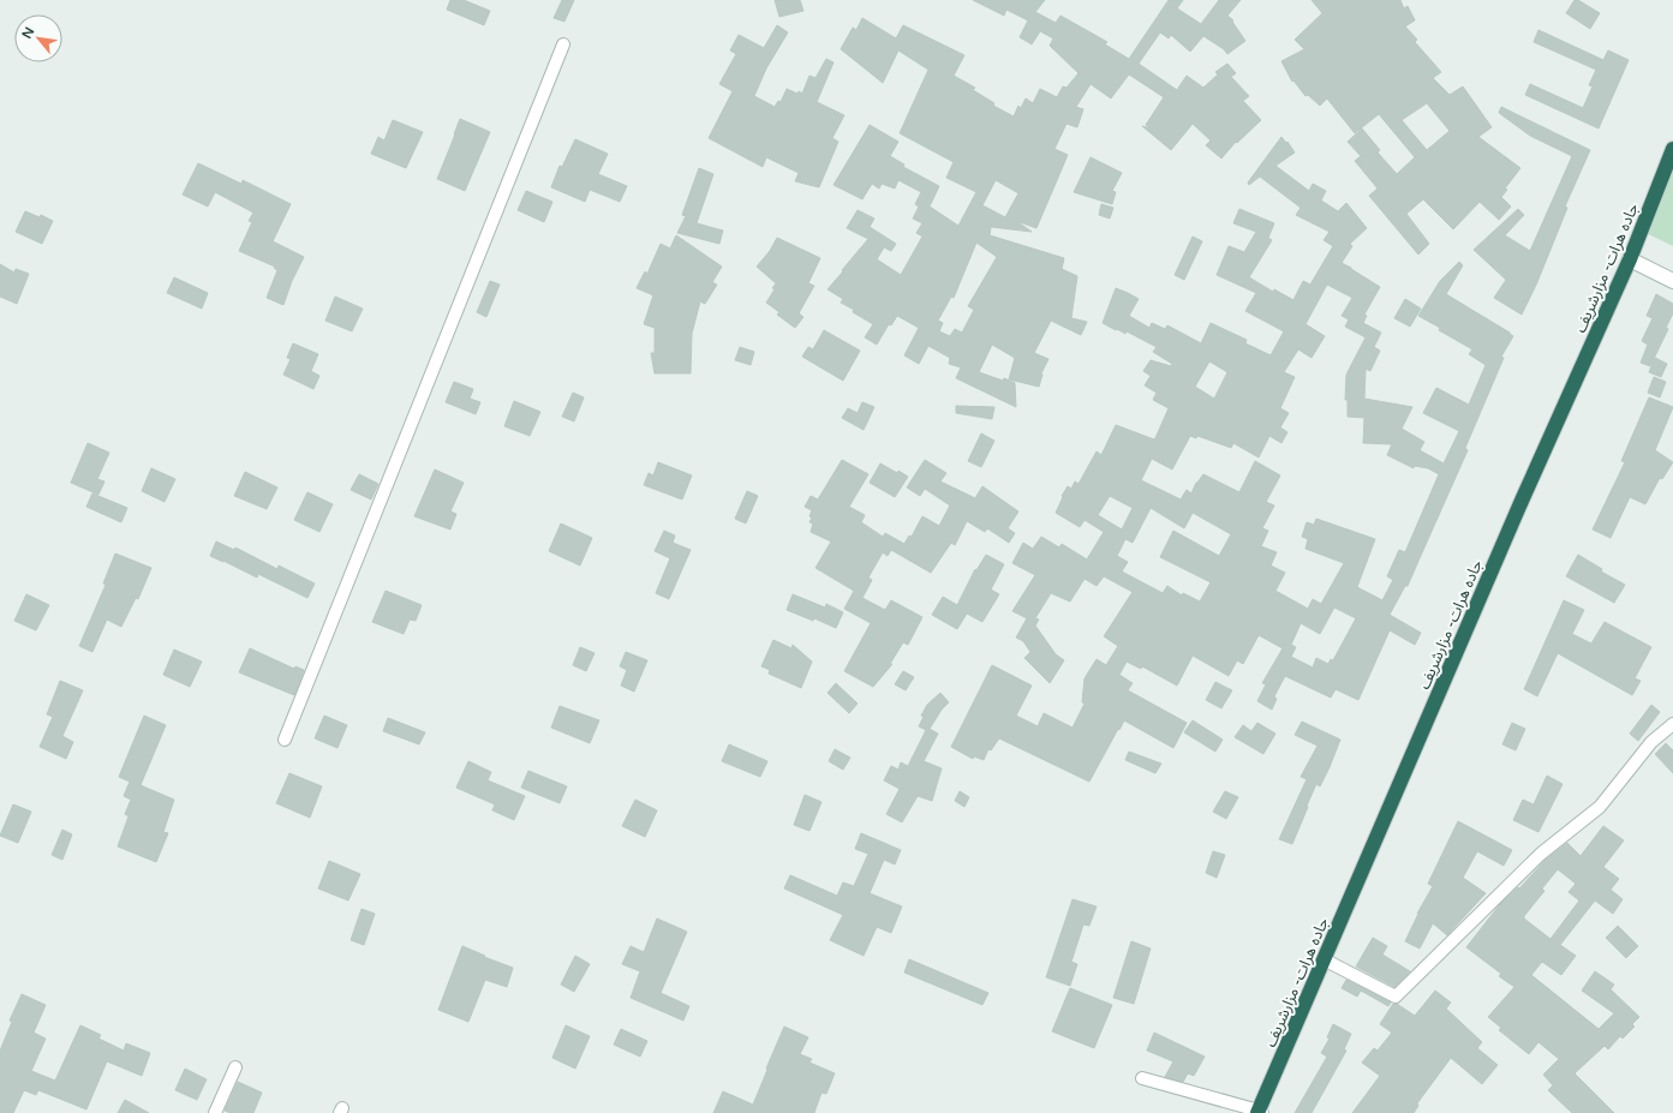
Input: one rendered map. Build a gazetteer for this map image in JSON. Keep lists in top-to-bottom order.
{
  "streets": {
    "highway": ["جاده هرات- مزارشریف"]
  },
  "north": "top left"
}
